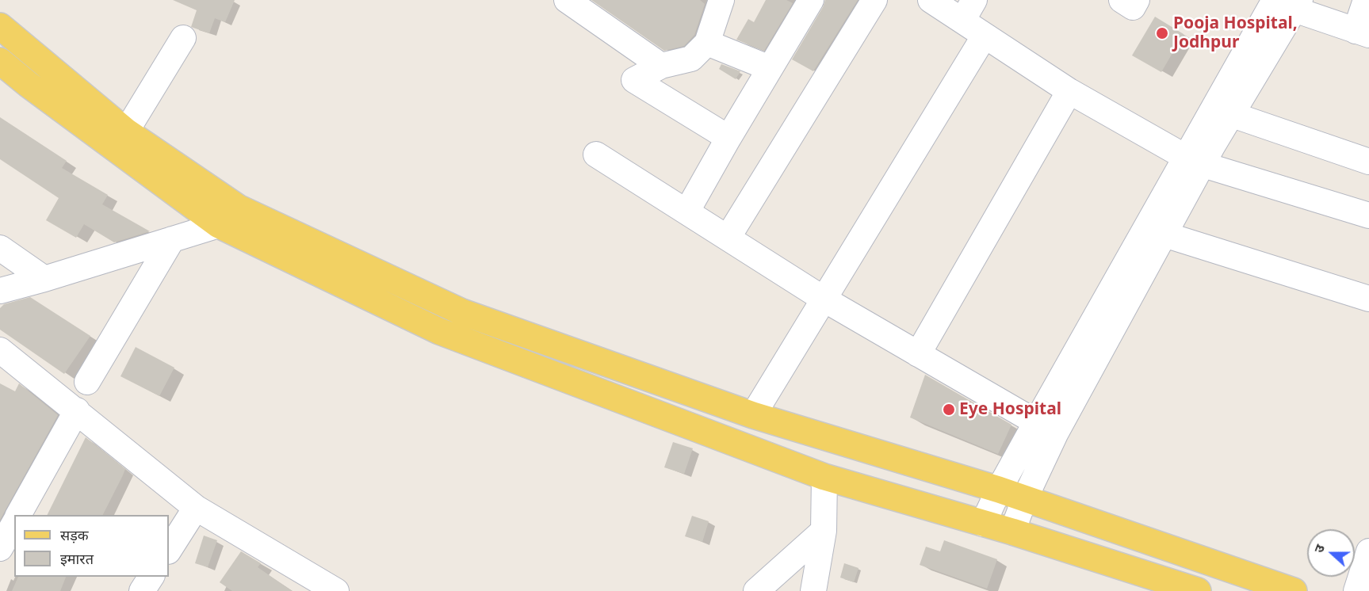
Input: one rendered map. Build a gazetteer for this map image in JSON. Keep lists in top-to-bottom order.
{
  "places": ["Pooja Hospital, Jodhpur", "Eye Hospital"],
  "legend": ["सड़क", "इमारत"],
  "north": "left"
}
